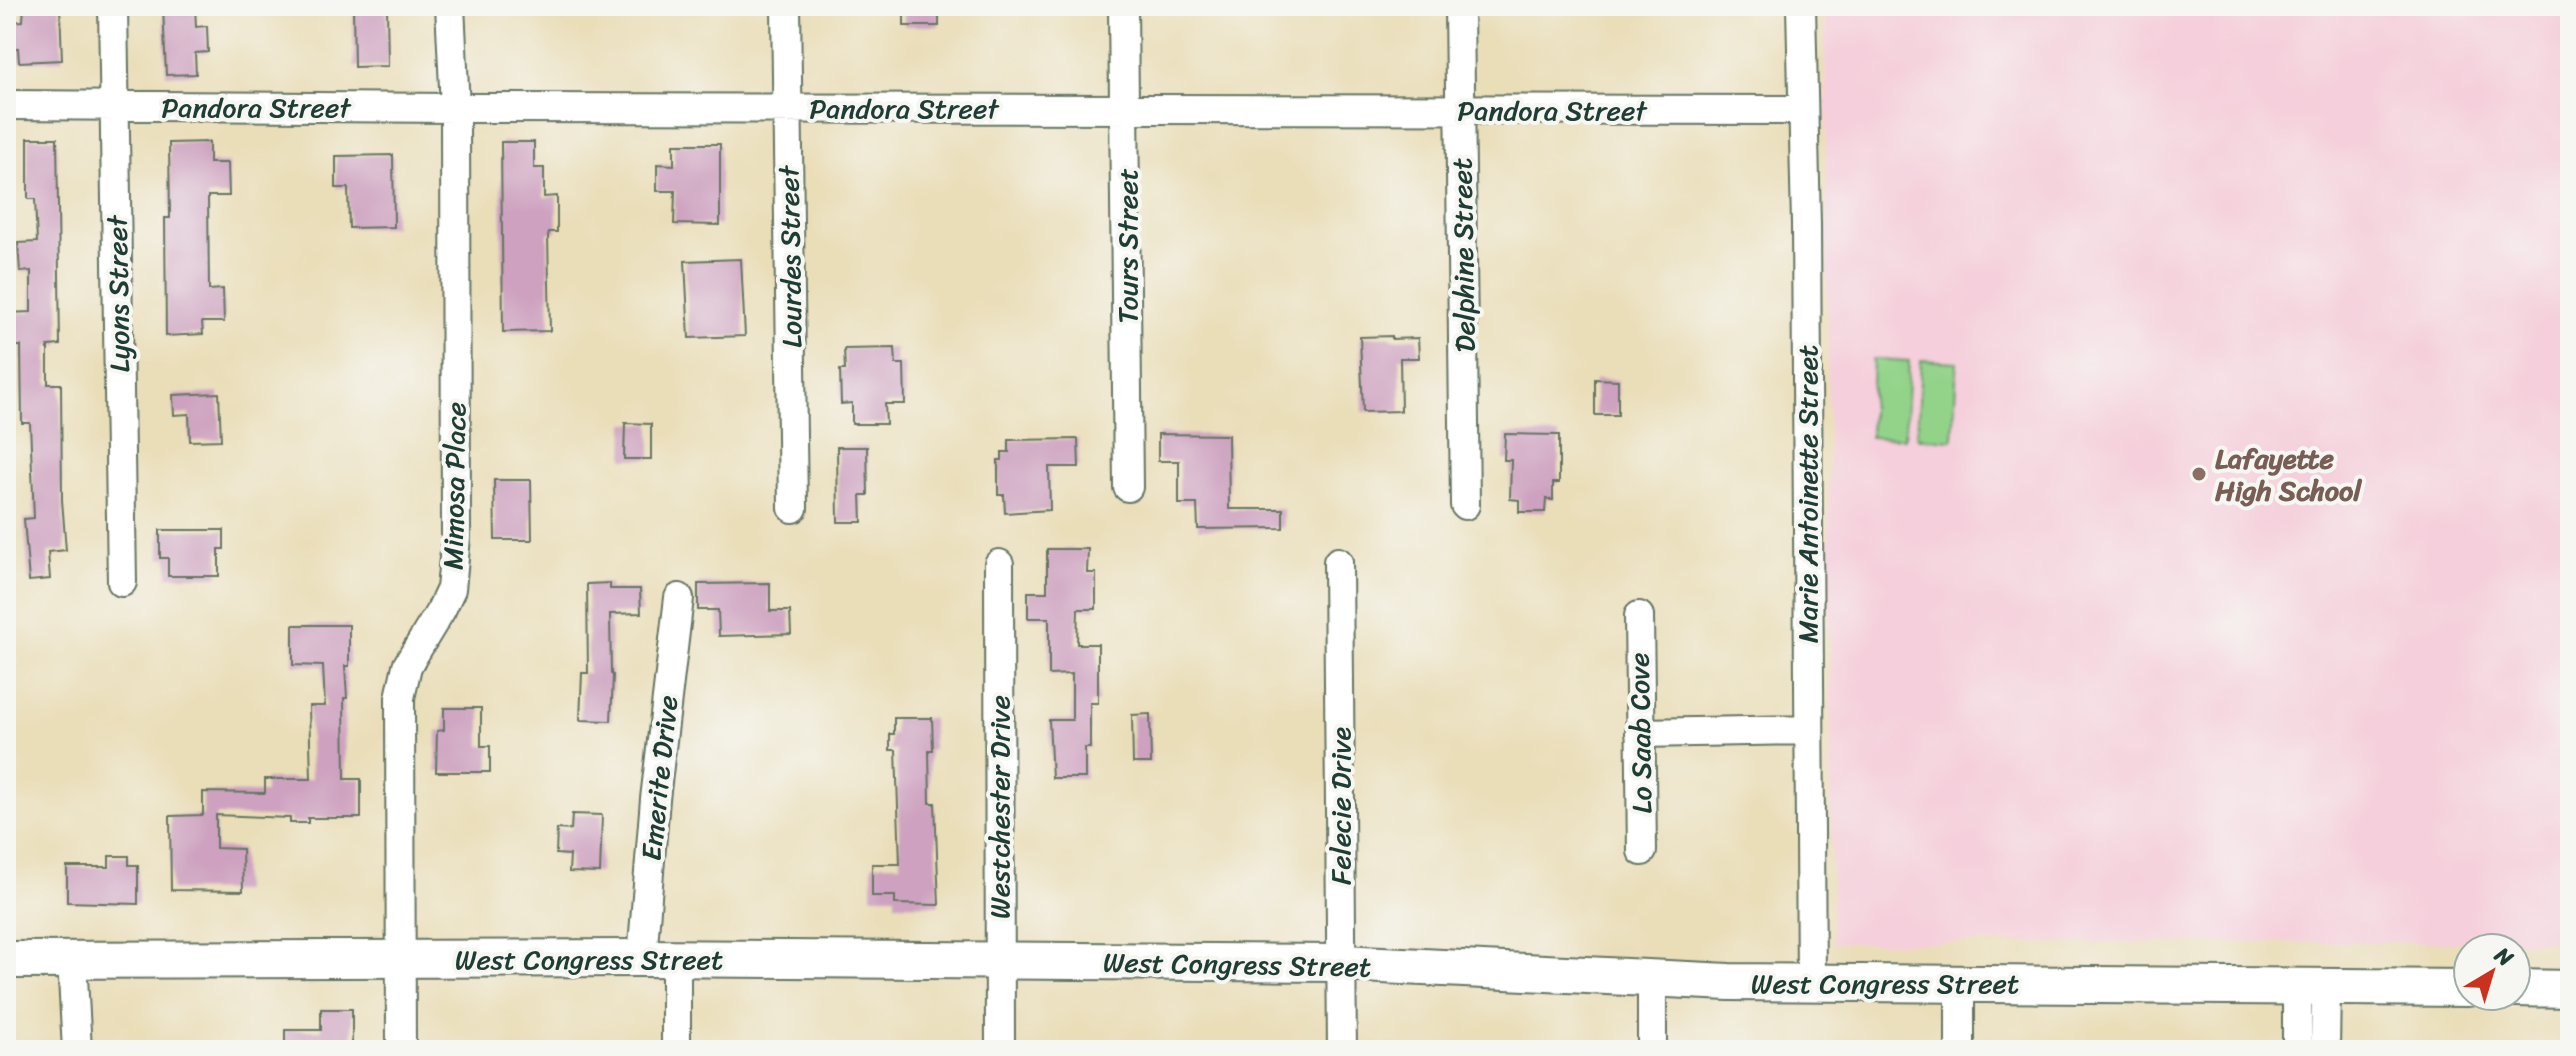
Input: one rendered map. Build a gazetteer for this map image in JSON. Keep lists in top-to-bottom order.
{
  "streets": {
    "main road": ["West Congress Street"],
    "street": [
      "Pandora Street",
      "Tours Street",
      "Delphine Street",
      "Lourdes Street",
      "Lyons Street",
      "Mimosa Place",
      "Marie Antoinette Street",
      "Lo Saab Cove",
      "Emerite Drive",
      "Felecie Drive",
      "Westchester Drive"
    ]
  },
  "crossings": [
    ["Pandora Street", "Tours Street"],
    ["Pandora Street", "Delphine Street"],
    ["Pandora Street", "Lourdes Street"],
    ["Pandora Street", "Lyons Street"],
    ["Pandora Street", "Mimosa Place"],
    ["Pandora Street", "Marie Antoinette Street"],
    ["Mimosa Place", "West Congress Street"],
    ["Marie Antoinette Street", "West Congress Street"],
    ["Emerite Drive", "West Congress Street"],
    ["Felecie Drive", "West Congress Street"],
    ["Westchester Drive", "West Congress Street"]
  ],
  "places": ["Lafayette High School"],
  "north": "top right"
}
